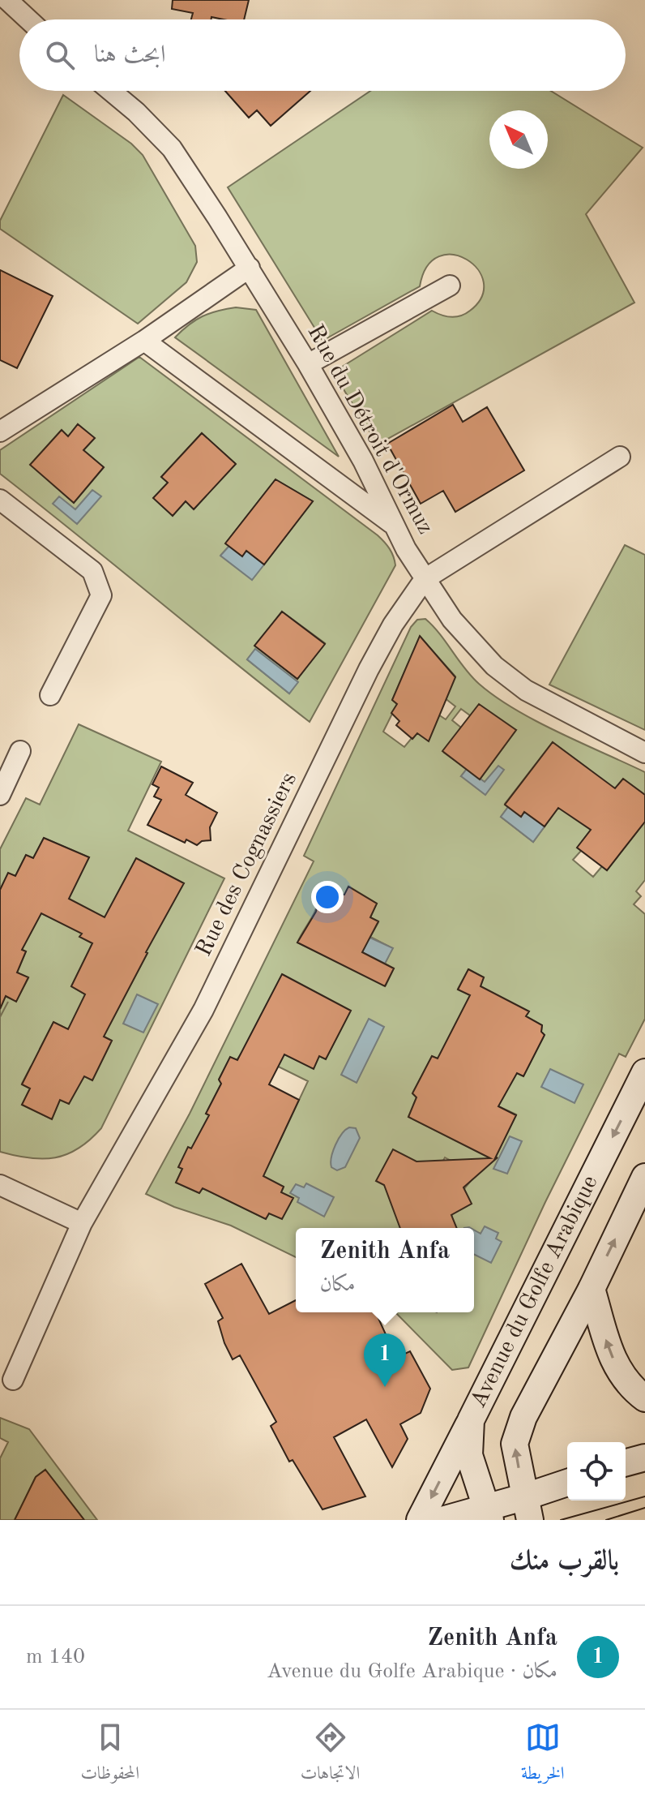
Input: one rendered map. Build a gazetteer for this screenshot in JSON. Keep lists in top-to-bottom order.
{
  "streets": {
    "street": ["Rue du Détroit d'Ormuz", "Rue des Cognassiers", "Avenue du Golfe Arabique"]
  },
  "crossings": [
    ["Rue du Détroit d'Ormuz", "Rue des Cognassiers"]
  ],
  "north": "top left",
  "page": {
    "search": "ابحث هنا",
    "popup": ["Zenith Anfa", "مكان"],
    "pins": "1",
    "heading": "بالقرب منك",
    "list": [
      {
        "mark": "1",
        "name": "Zenith Anfa",
        "note": "مكان · Avenue du Golfe Arabique",
        "value": "140 m"
      }
    ],
    "nav": ["الخريطة", "الاتجاهات", "المحفوظات"]
  }
}
